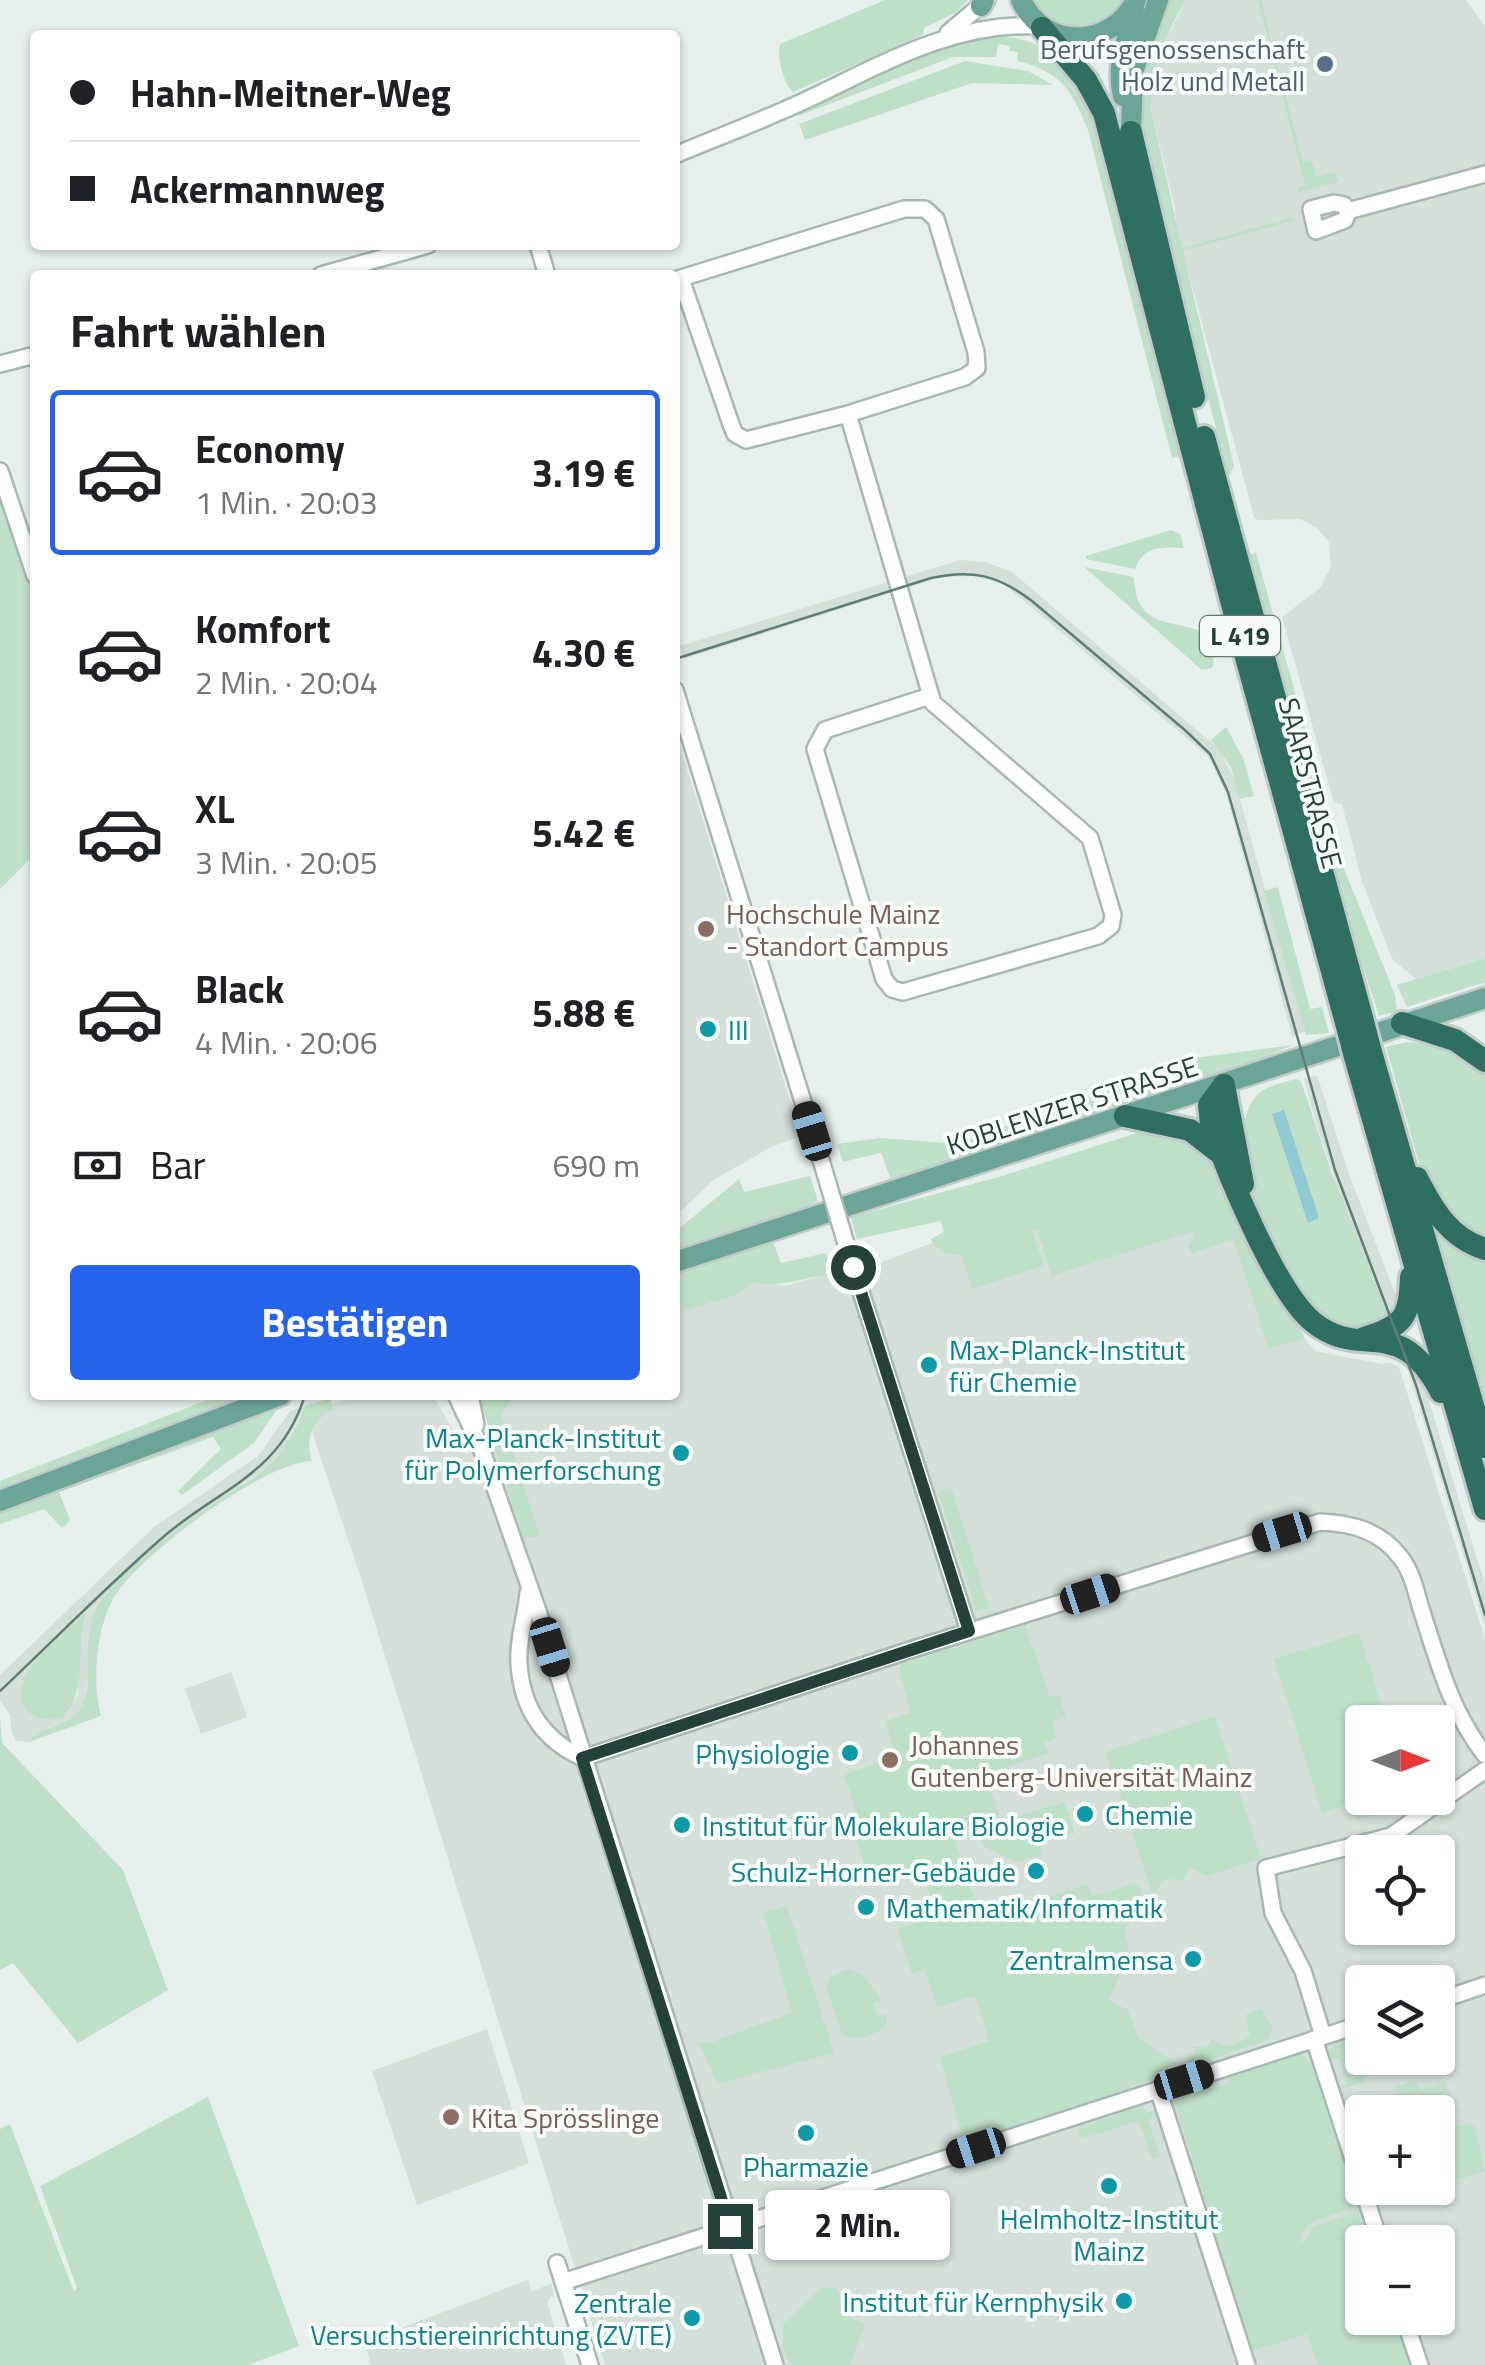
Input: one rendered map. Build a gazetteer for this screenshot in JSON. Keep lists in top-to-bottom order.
{
  "streets": {
    "highway": ["L 419", "SAARSTRASSE"],
    "main road": ["KOBLENZER STRASSE"]
  },
  "crossings": [
    ["L 419", "SAARSTRASSE"]
  ],
  "places": [
    "Berufsgenossenschaft Holz und Metall",
    "Hochschule Mainz - Standort Campus",
    "III",
    "Max-Planck-Institut für Chemie",
    "Max-Planck-Institut für Polymerforschung",
    "Physiologie",
    "Johannes Gutenberg-Universität Mainz",
    "Chemie",
    "Institut für Molekulare Biologie",
    "Schulz-Horner-Gebäude",
    "Mathematik/Informatik",
    "Zentralmensa",
    "Kita Sprösslinge",
    "Pharmazie",
    "Helmholtz-Institut Mainz",
    "Institut für Kernphysik",
    "Zentrale Versuchstiereinrichtung (ZVTE)"
  ],
  "north": "right",
  "page": {
    "banner": ["Hahn-Meitner-Weg", "Ackermannweg"],
    "heading": "Fahrt wählen",
    "list": [
      {
        "name": "Economy",
        "note": "1 Min. · 20:03",
        "value": "3.19 €"
      },
      {
        "name": "Komfort",
        "note": "2 Min. · 20:04",
        "value": "4.30 €"
      },
      {
        "name": "XL",
        "note": "3 Min. · 20:05",
        "value": "5.42 €"
      },
      {
        "name": "Black",
        "note": "4 Min. · 20:06",
        "value": "5.88 €"
      }
    ],
    "pay": ["Bar", "690 m"],
    "buttons": "Bestätigen",
    "map_buttons": ["+", "−"],
    "bubble": "2 Min."
  }
}
